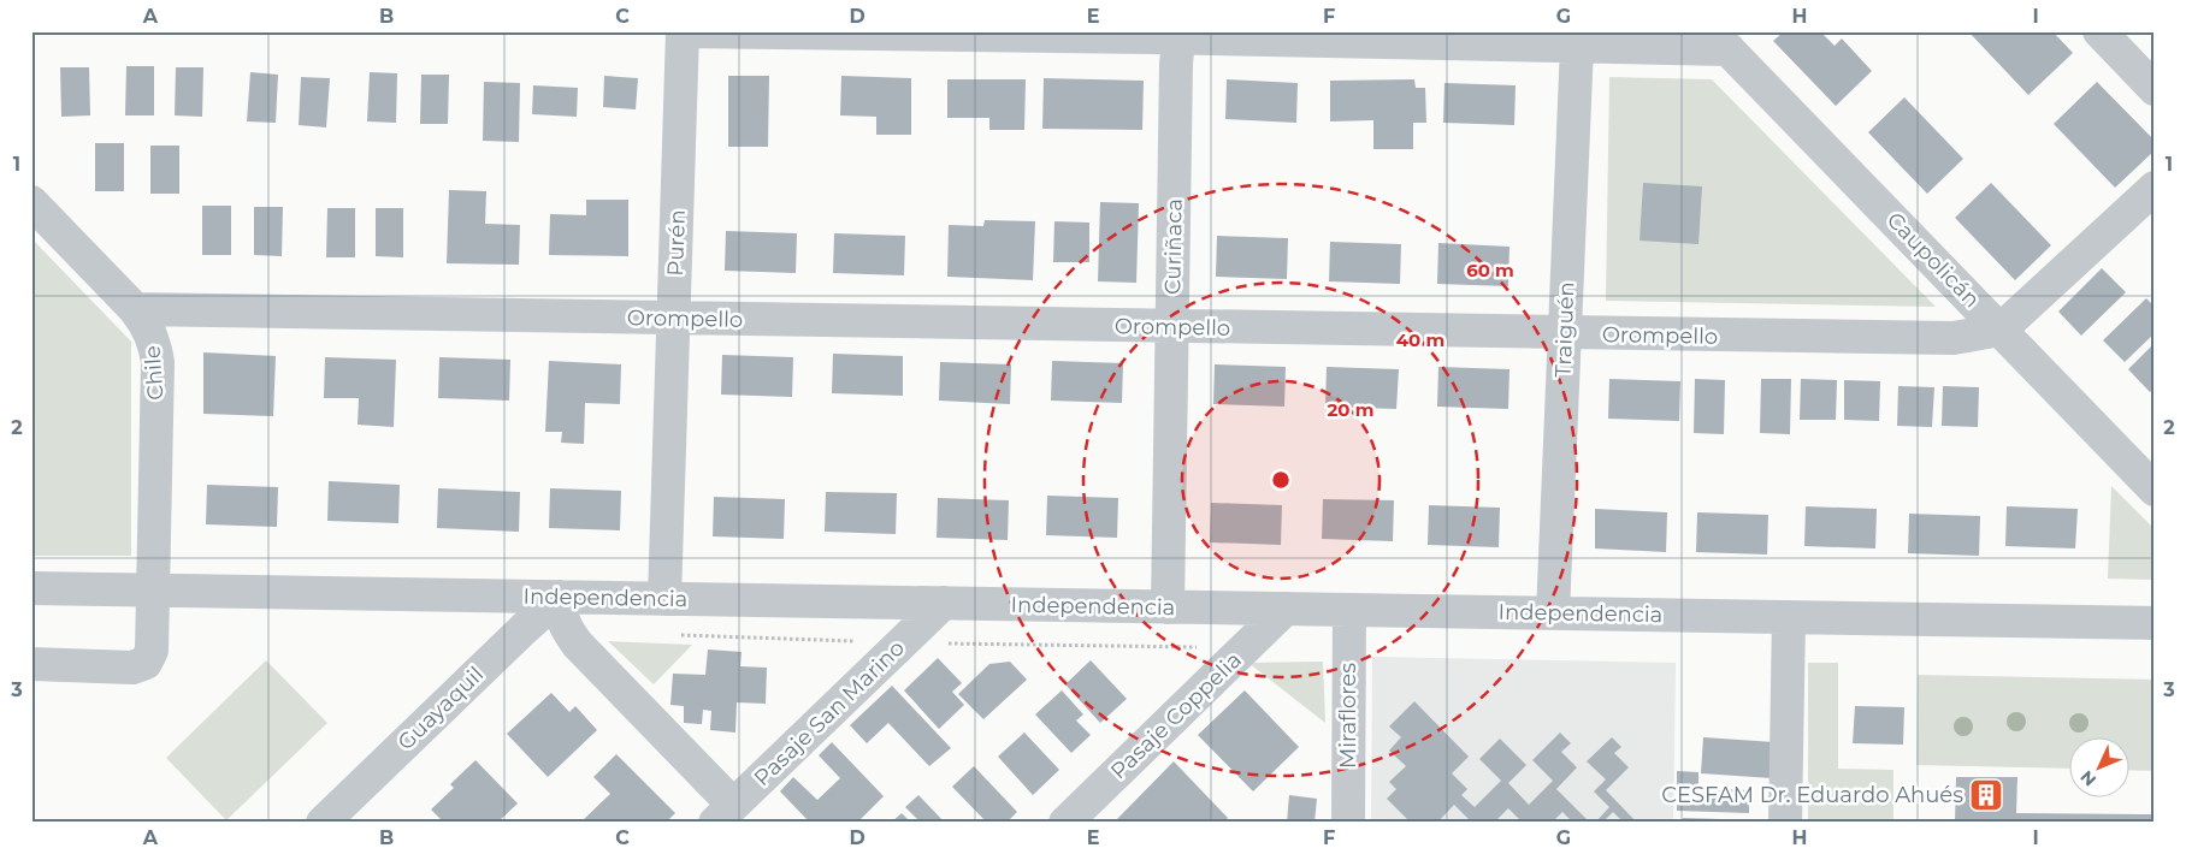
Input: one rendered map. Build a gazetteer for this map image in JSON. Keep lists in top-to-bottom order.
{
  "streets": {
    "street": [
      "Purén",
      "Curiñaca",
      "Caupolicán",
      "Orompello",
      "Traiguén",
      "Chile",
      "Independencia",
      "Guayaquil",
      "Pasaje San Marino",
      "Pasaje Coppelia",
      "Miraflores"
    ]
  },
  "crossings": [
    ["Purén", "Orompello"],
    ["Purén", "Independencia"],
    ["Curiñaca", "Orompello"],
    ["Curiñaca", "Independencia"],
    ["Caupolicán", "Orompello"],
    ["Orompello", "Traiguén"],
    ["Orompello", "Chile"],
    ["Traiguén", "Independencia"],
    ["Chile", "Independencia"],
    ["Independencia", "Guayaquil"],
    ["Independencia", "Pasaje San Marino"],
    ["Independencia", "Pasaje Coppelia"],
    ["Independencia", "Miraflores"]
  ],
  "places": {
    "building": ["CESFAM Dr. Eduardo Ahués"]
  },
  "north": "bottom left",
  "grid": {
    "columns": [
      "A",
      "B",
      "C",
      "D",
      "E",
      "F",
      "G",
      "H",
      "I"
    ],
    "rows": ["1", "2", "3"]
  },
  "rings": ["60 m", "40 m", "20 m"]
}
